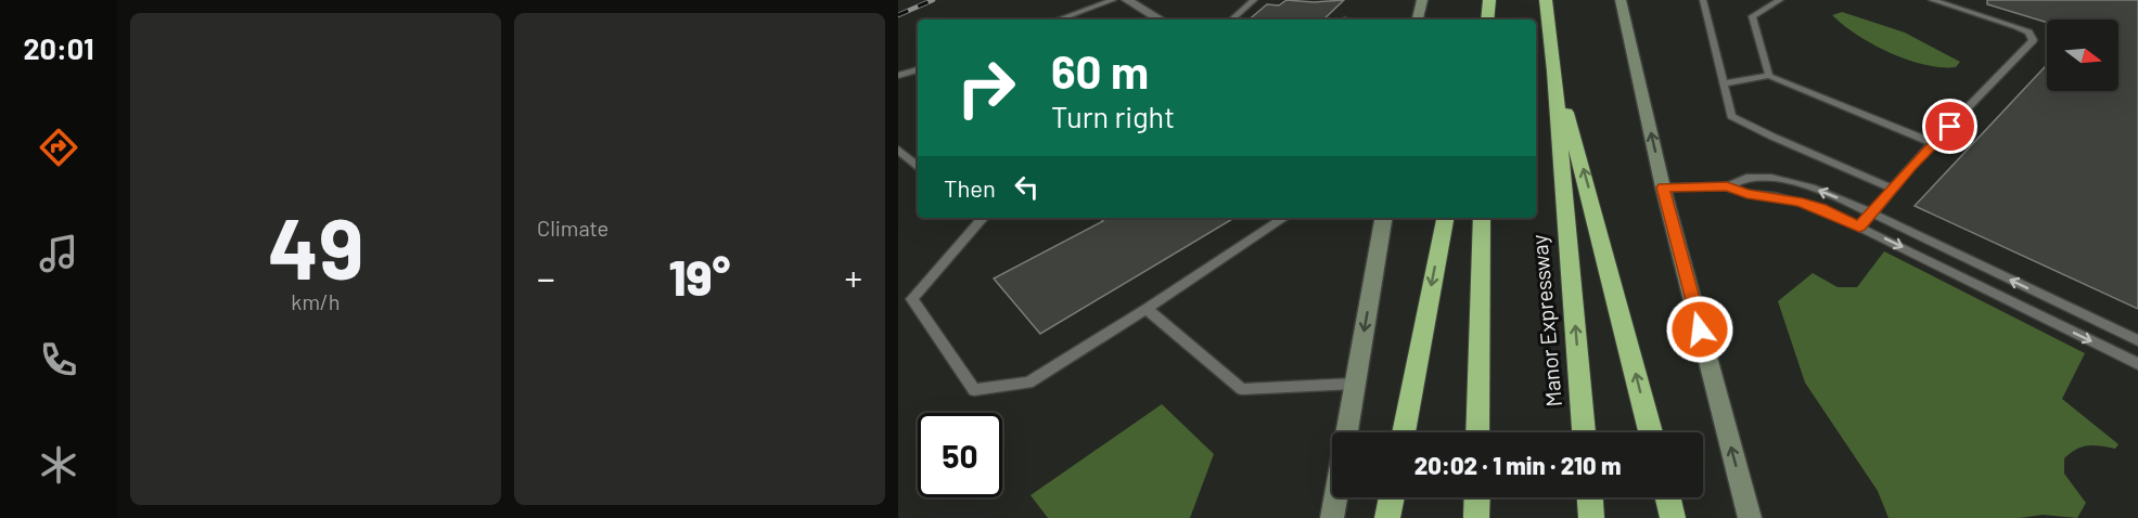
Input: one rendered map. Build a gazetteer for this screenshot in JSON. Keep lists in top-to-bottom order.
{
  "streets": {
    "highway": ["Manor Expressway"]
  },
  "north": "right",
  "page": {
    "tabs": "20:01",
    "tile": [
      ["49", "km/h"],
      "Climate"
    ],
    "turn": ["60 m", "Turn right"],
    "then": "Then",
    "heat": ["−", "19°", "+"],
    "limit": "50",
    "trip": "20:02 · 1 min · 210 m"
  }
}
